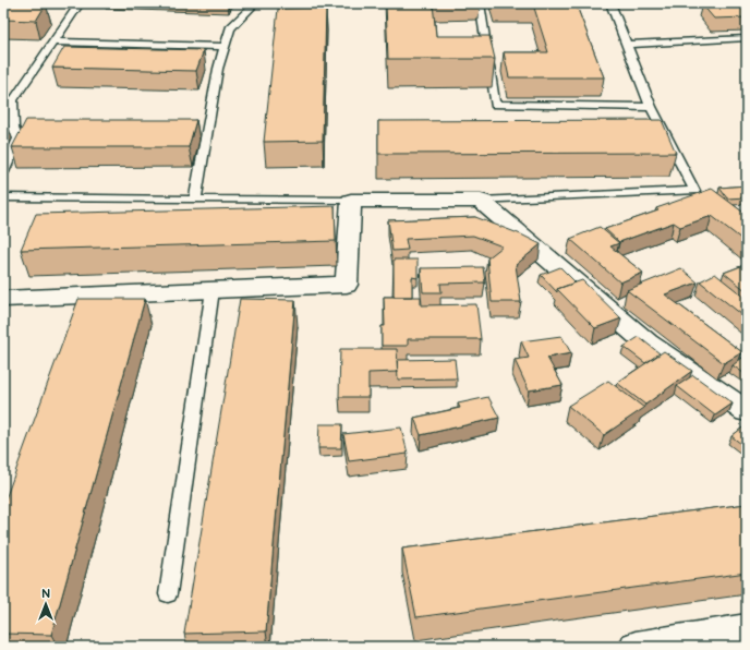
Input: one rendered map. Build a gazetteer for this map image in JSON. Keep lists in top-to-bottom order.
{
  "north": "top"
}
